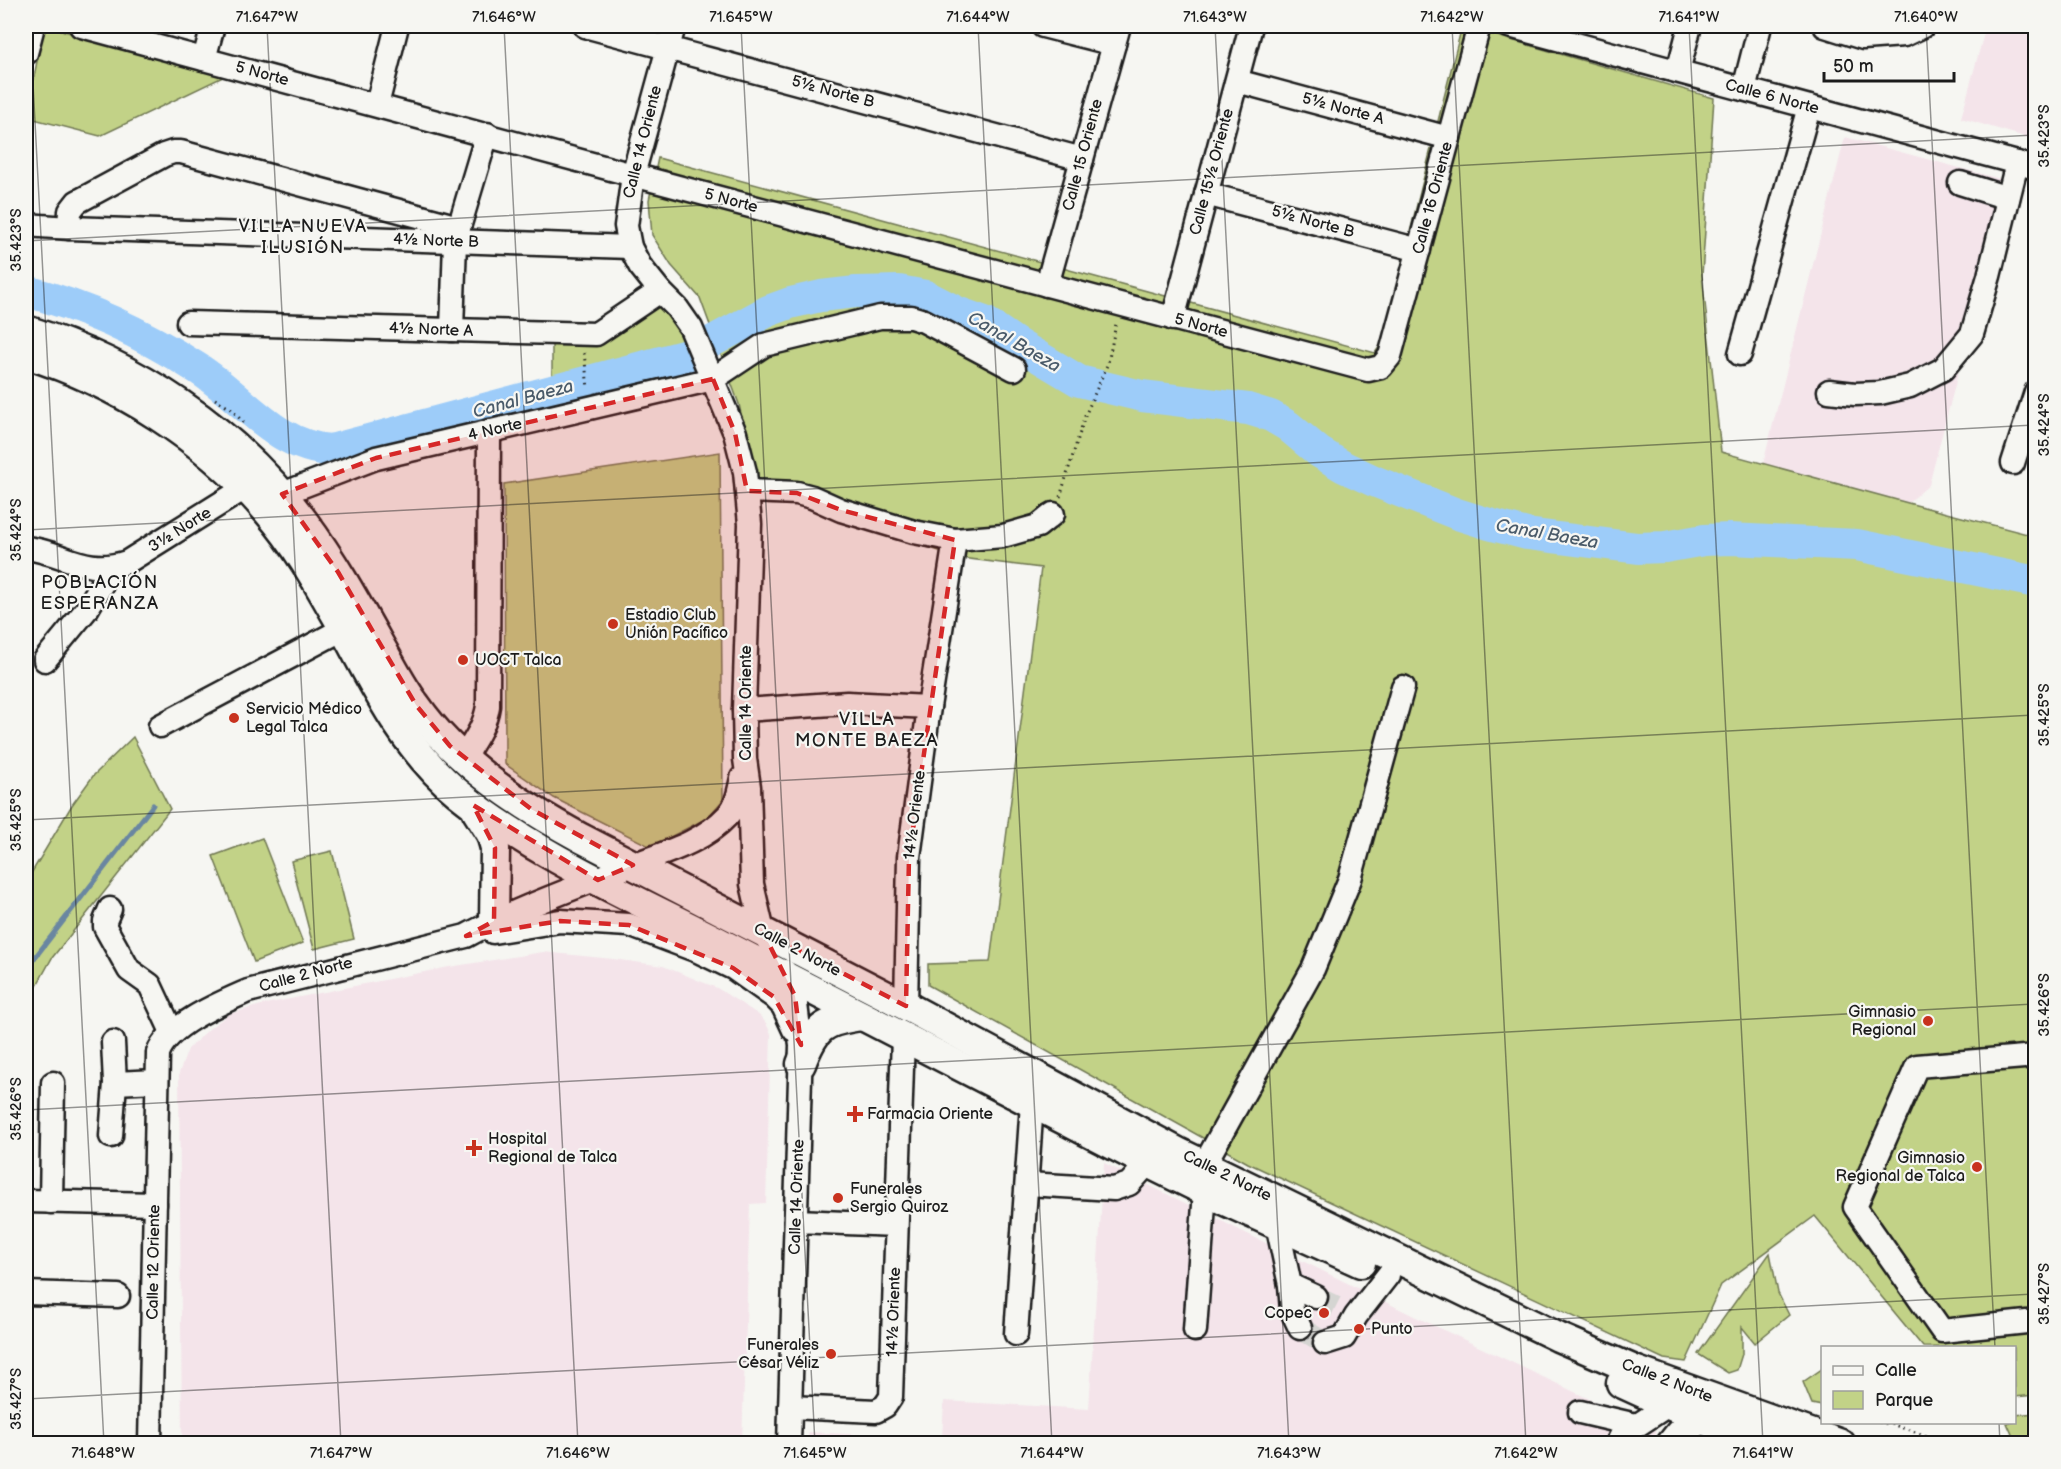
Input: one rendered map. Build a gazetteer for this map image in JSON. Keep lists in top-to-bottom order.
{
  "streets": {
    "main road": ["Calle 2 Norte"],
    "street": [
      "5 Norte",
      "5½ Norte B",
      "Calle 6 Norte",
      "5½ Norte A",
      "Calle 14 Oriente",
      "Calle 15 Oriente",
      "Calle 15½ Oriente",
      "Calle 16 Oriente",
      "4½ Norte B",
      "4½ Norte A",
      "4 Norte",
      "3½ Norte",
      "14½ Oriente",
      "Calle 12 Oriente"
    ]
  },
  "crossings": [
    ["5 Norte", "Calle 14 Oriente"],
    ["5 Norte", "Calle 15 Oriente"],
    ["5 Norte", "Calle 15½ Oriente"],
    ["5 Norte", "Calle 16 Oriente"],
    ["5½ Norte B", "Calle 14 Oriente"],
    ["5½ Norte B", "Calle 15 Oriente"],
    ["5½ Norte B", "Calle 15½ Oriente"],
    ["5½ Norte B", "Calle 16 Oriente"],
    ["5½ Norte A", "Calle 15½ Oriente"],
    ["5½ Norte A", "Calle 16 Oriente"],
    ["Calle 14 Oriente", "4½ Norte B"],
    ["Calle 14 Oriente", "4½ Norte A"],
    ["Calle 14 Oriente", "4 Norte"],
    ["Calle 14 Oriente", "14½ Oriente"],
    ["Calle 14 Oriente", "Calle 2 Norte"],
    ["14½ Oriente", "Calle 2 Norte"]
  ],
  "districts": ["VILLA NUEVA ILUSIÓN", "POBLACIÓN ESPERANZA", "VILLA MONTE BAEZA"],
  "water": ["Canal Baeza"],
  "places": {
    "other": [
      "Estadio Club Unión Pacífico",
      "UOCT Talca",
      "Servicio Médico Legal Talca",
      "Gimnasio Regional",
      "Gimnasio Regional de Talca",
      "Funerales Sergio Quiroz",
      "Copec",
      "Punto",
      "Funerales César Véliz"
    ],
    "health": ["Farmacia Oriente", "Hospital Regional de Talca"]
  },
  "legend": ["Calle", "Parque"],
  "scale_bar": "50 m",
  "coordinates": [
    "71.647°W",
    "71.646°W",
    "71.645°W",
    "71.644°W",
    "71.643°W",
    "71.642°W",
    "71.641°W",
    "71.640°W",
    "35.423°S",
    "35.424°S",
    "35.425°S",
    "35.426°S",
    "35.427°S",
    "71.648°W"
  ]
}
